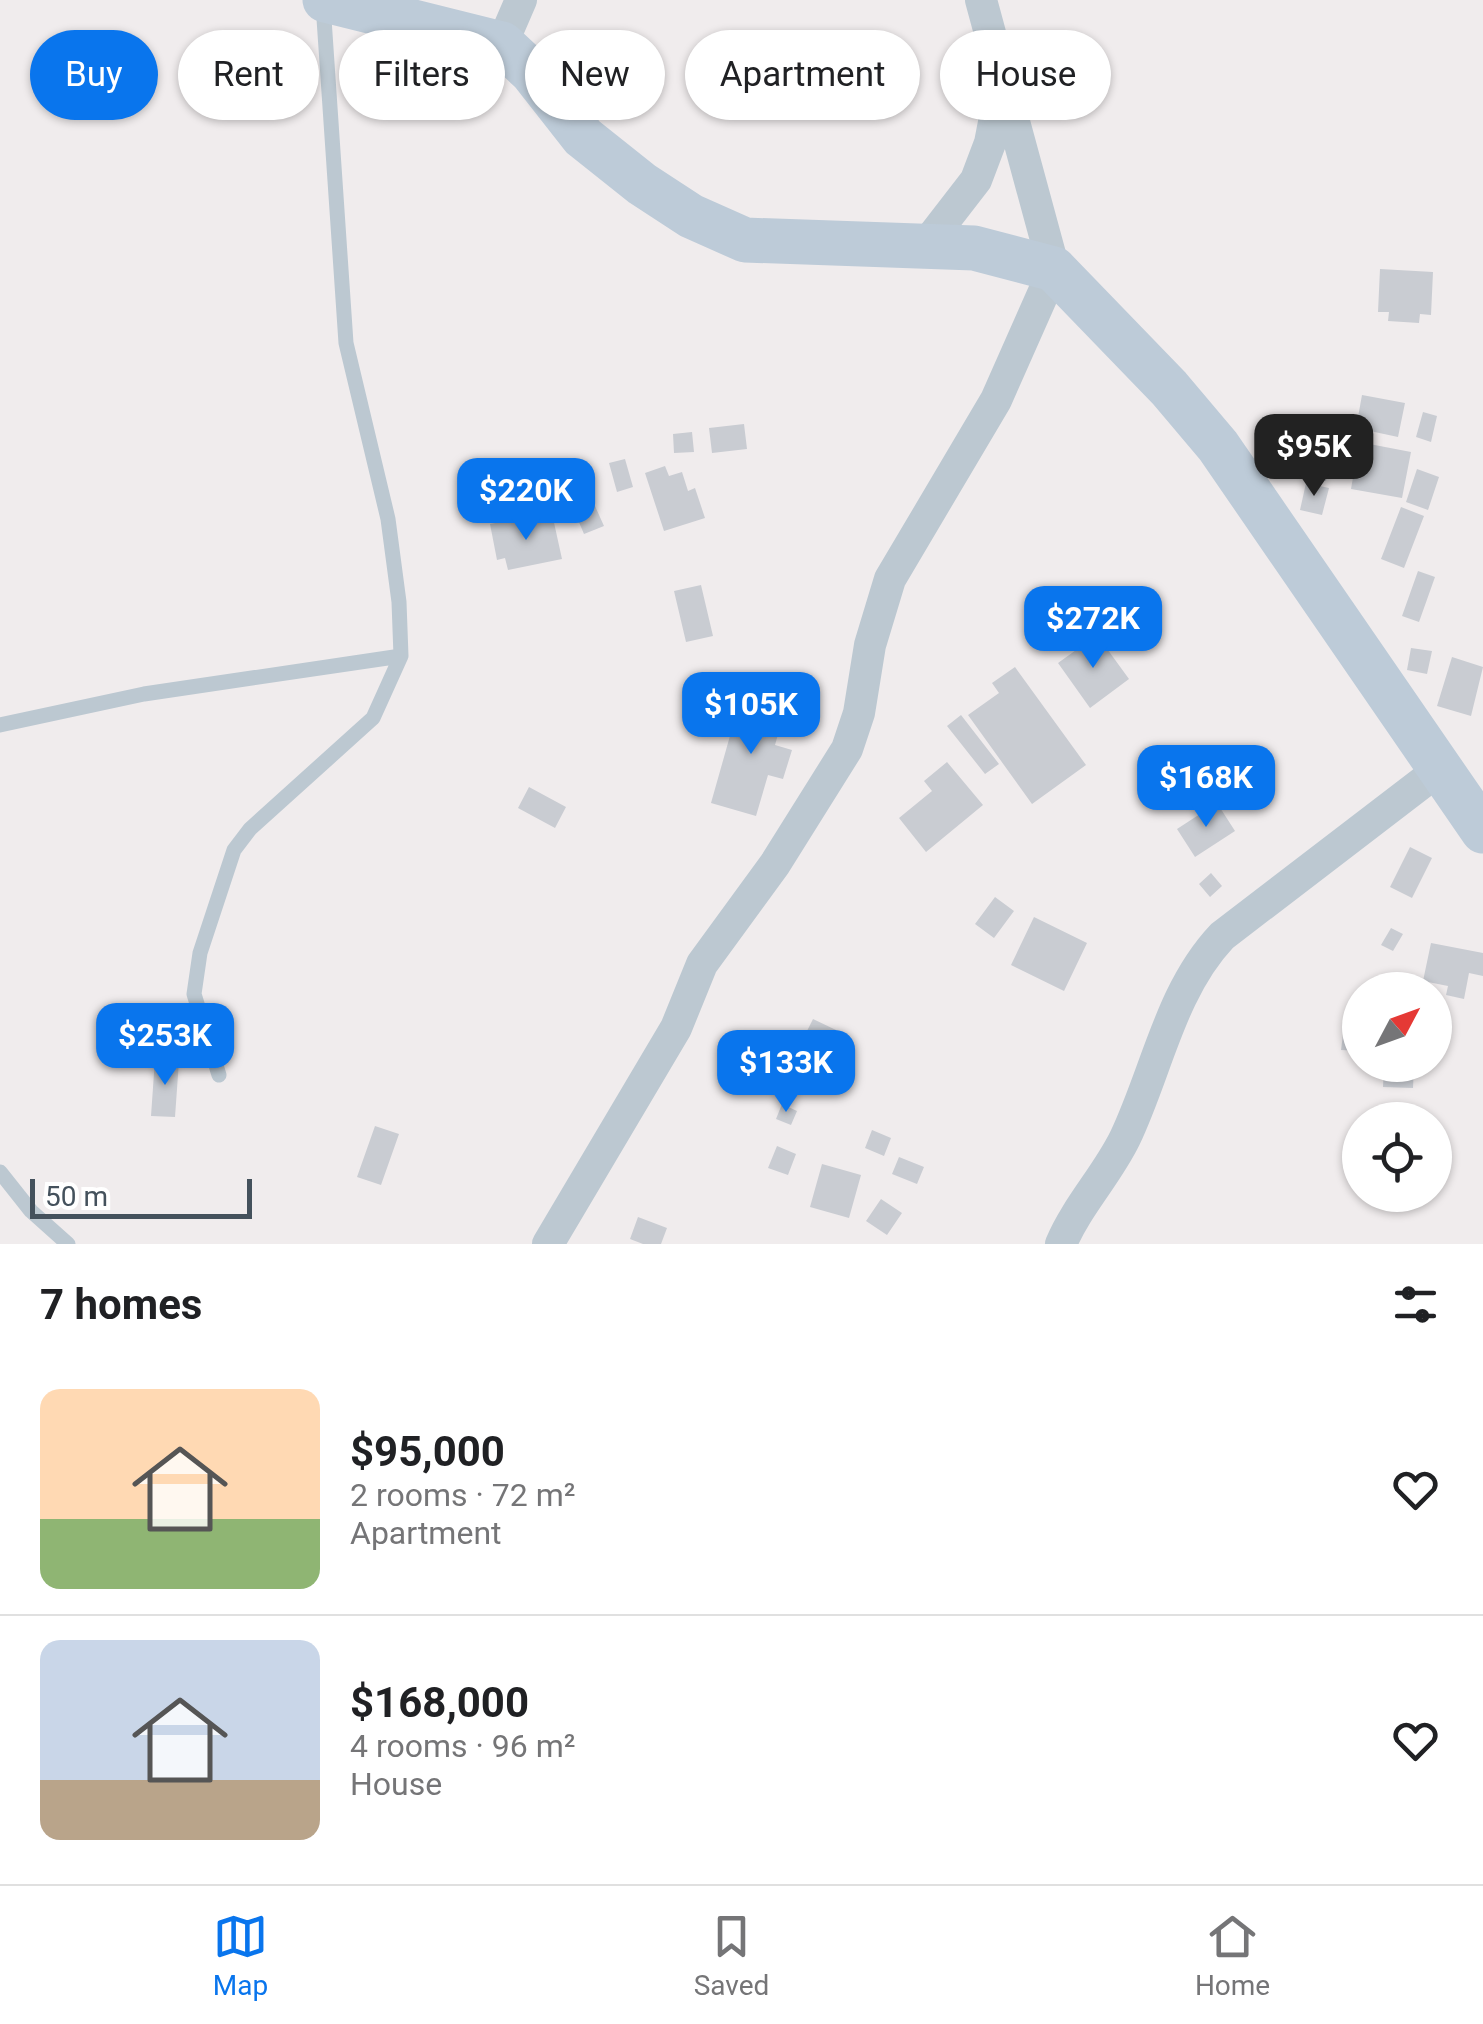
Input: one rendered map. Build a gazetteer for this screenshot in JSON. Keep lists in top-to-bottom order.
{
  "scale_bar": "50 m",
  "north": "top right",
  "page": {
    "chip": [
      "Buy",
      "Rent",
      "Filters",
      "New",
      "Apartment",
      "House"
    ],
    "price": [
      "$95K",
      "$220K",
      "$272K",
      "$105K",
      "$168K",
      "$253K",
      "$133K"
    ],
    "scale": "50 m",
    "heading": "7 homes",
    "list": [
      {
        "name": "$95,000",
        "note": "2 rooms · 72 m² · Apartment"
      },
      {
        "name": "$168,000",
        "note": "4 rooms · 96 m² · House"
      }
    ],
    "tabs": ["Map", "Saved", "Home"]
  }
}
